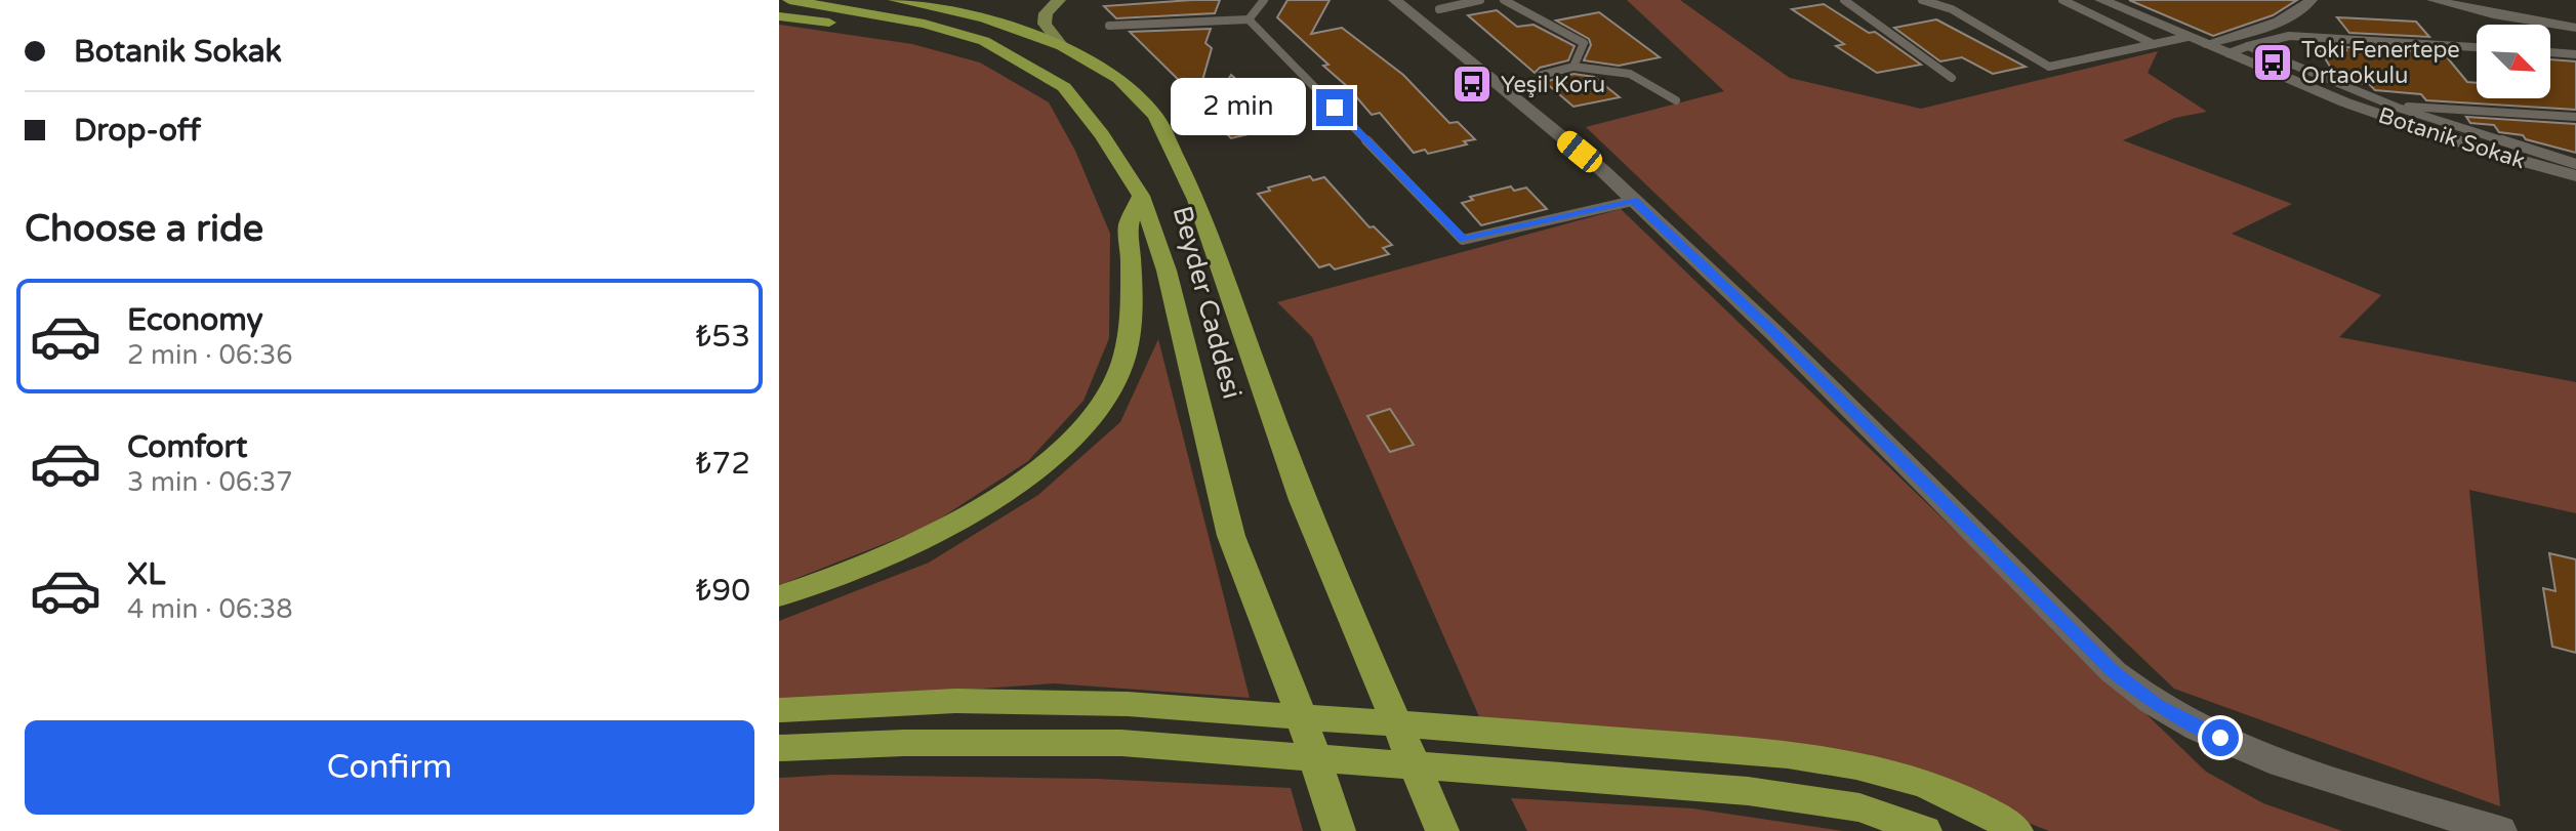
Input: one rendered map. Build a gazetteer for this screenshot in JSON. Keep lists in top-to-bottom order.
{
  "streets": {
    "highway": ["Beyder Caddesi"],
    "main road": ["Botanik Sokak"]
  },
  "places": {
    "bus stop": ["Toki Fenertepe Ortaokulu", "Yeşil Koru"]
  },
  "north": "bottom right",
  "page": {
    "banner": ["Botanik Sokak", "Drop-off"],
    "bubble": "2 min",
    "heading": "Choose a ride",
    "list": [
      {
        "name": "Economy",
        "note": "2 min · 06:36",
        "value": "₺53"
      },
      {
        "name": "Comfort",
        "note": "3 min · 06:37",
        "value": "₺72"
      },
      {
        "name": "XL",
        "note": "4 min · 06:38",
        "value": "₺90"
      }
    ],
    "buttons": "Confirm"
  }
}
